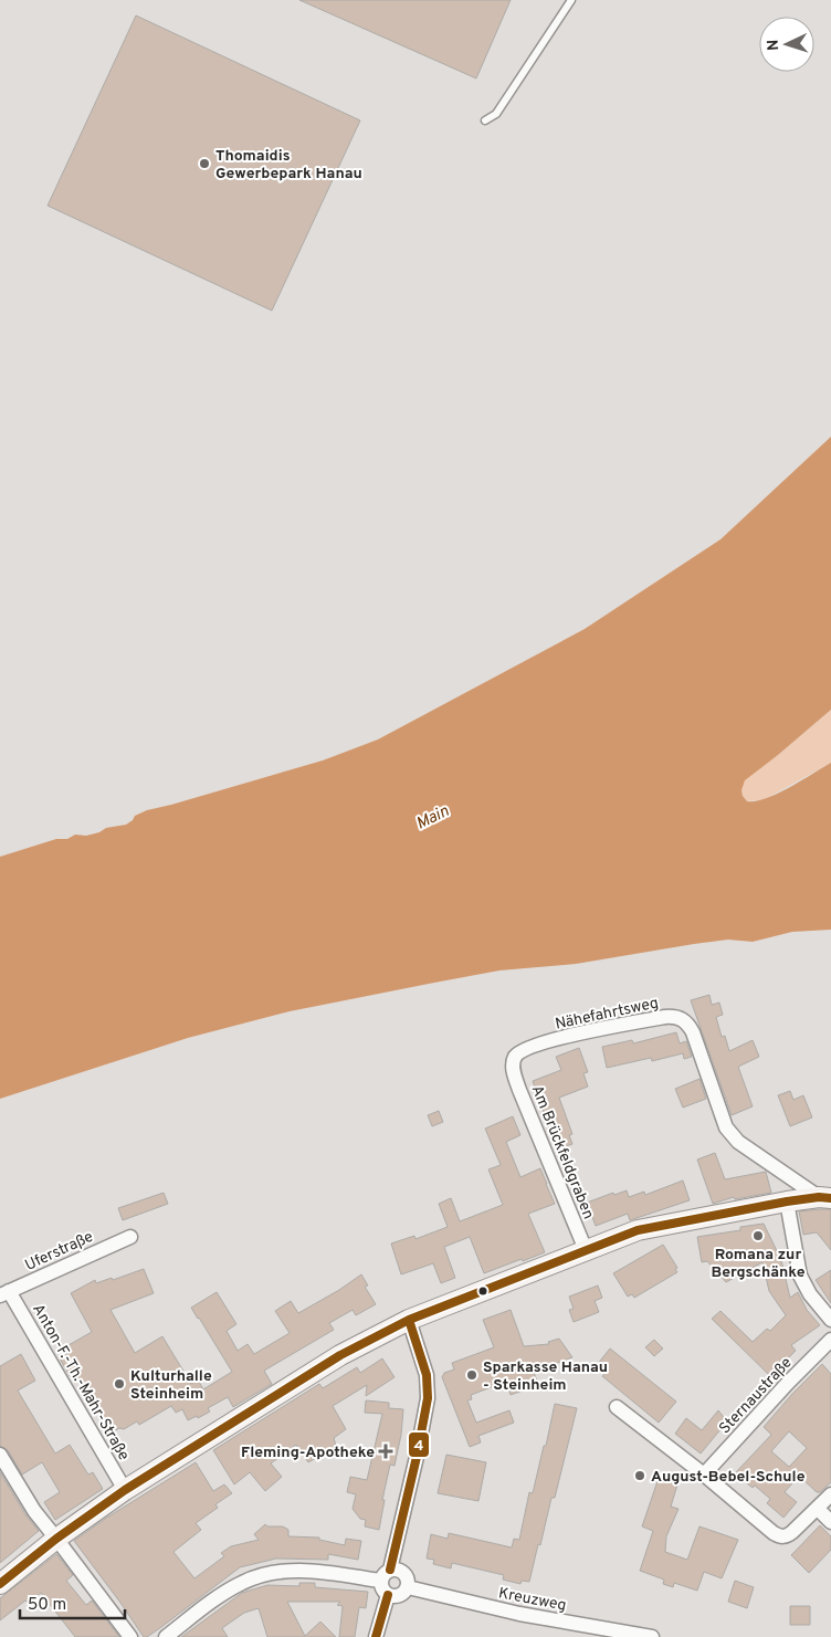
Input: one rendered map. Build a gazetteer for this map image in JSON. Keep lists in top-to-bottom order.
{
  "streets": {
    "street": [
      "Nähefahrtsweg",
      "Am Brückfeldgraben",
      "Uferstraße",
      "Anton-F.-Th.-Mahr-Straße",
      "Sternaustraße",
      "Kreuzweg"
    ]
  },
  "crossings": [
    ["Nähefahrtsweg", "Am Brückfeldgraben"],
    ["Uferstraße", "Anton-F.-Th.-Mahr-Straße"]
  ],
  "water": ["Main"],
  "places": {
    "other": [
      "Thomaidis Gewerbepark Hanau",
      "Romana zur Bergschänke",
      "Sparkasse Hanau - Steinheim",
      "Kulturhalle Steinheim",
      "August-Bebel-Schule"
    ],
    "health": ["Fleming-Apotheke"]
  },
  "lines": ["transit line 4"],
  "scale_bar": "50 m",
  "north": "left"
}
